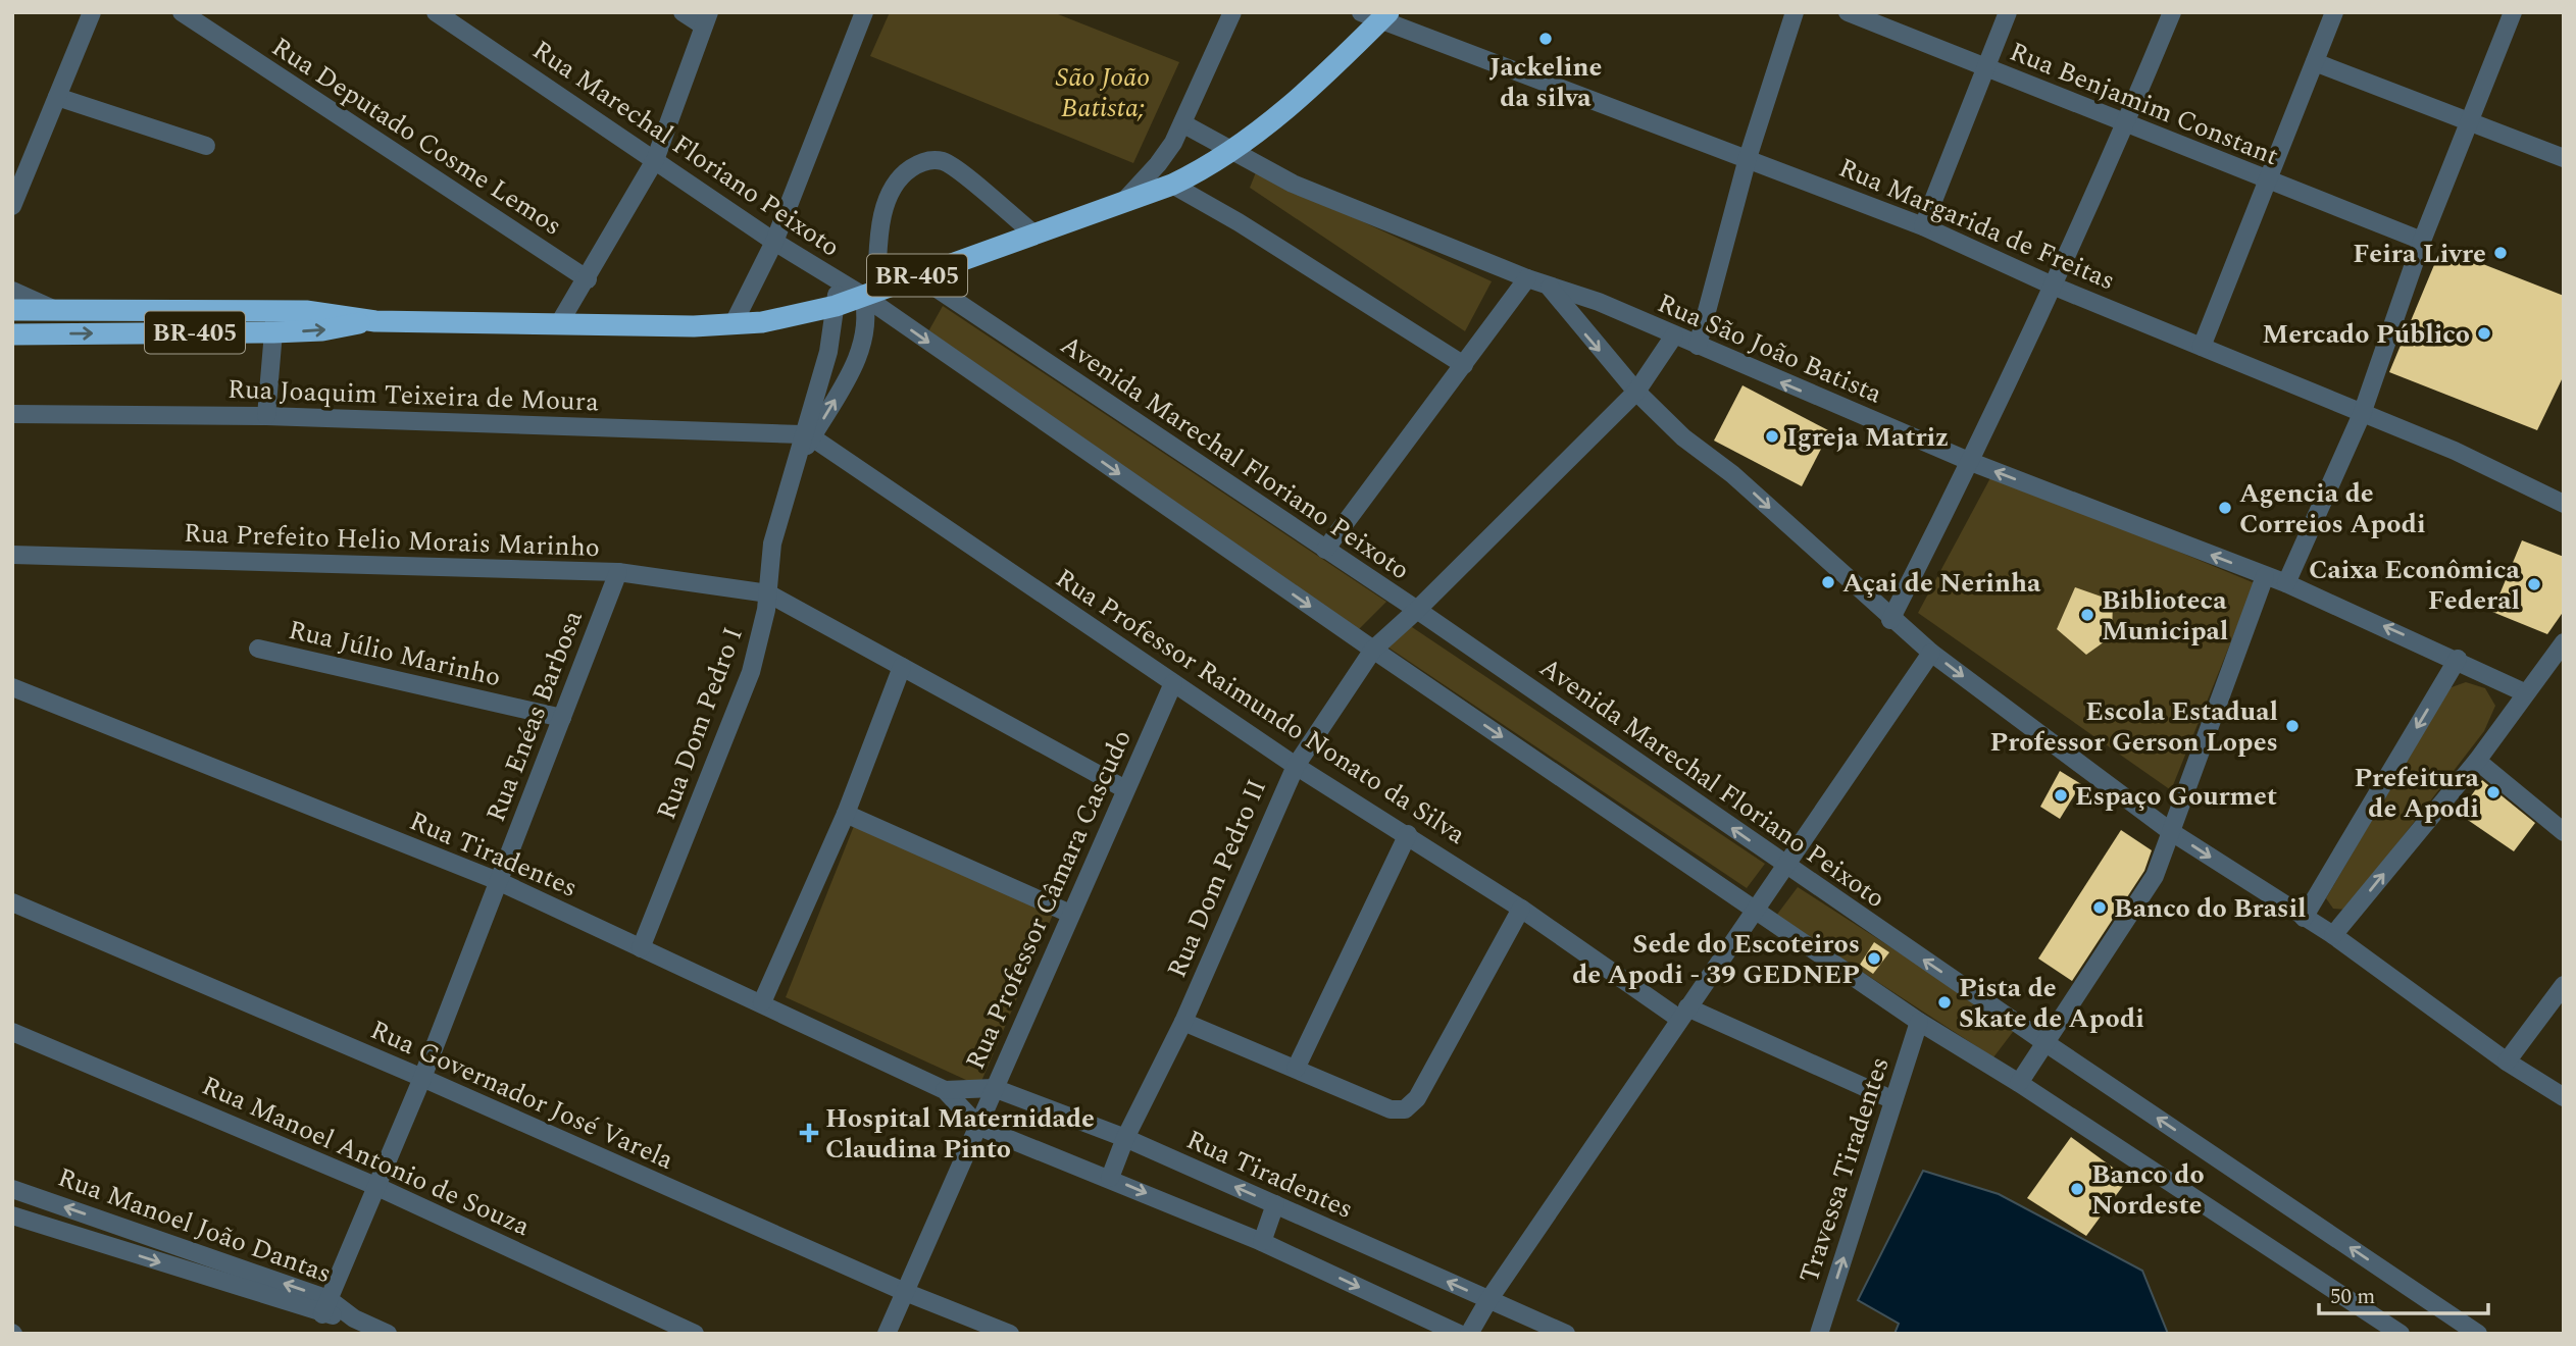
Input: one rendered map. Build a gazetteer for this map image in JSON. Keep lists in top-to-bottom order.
{
  "streets": {
    "highway": ["BR-405"],
    "street": [
      "Rua Benjamim Constant",
      "Rua Deputado Cosme Lemos",
      "Rua Marechal Floriano Peixoto",
      "Rua Margarida de Freitas",
      "Rua São João Batista",
      "Rua Joaquim Teixeira de Moura",
      "Avenida Marechal Floriano Peixoto",
      "Rua Prefeito Helio Morais Marinho",
      "Rua Júlio Marinho",
      "Rua Professor Raimundo Nonato da Silva",
      "Rua Enéas Barbosa",
      "Rua Dom Pedro I",
      "Rua Tiradentes",
      "Rua Dom Pedro II",
      "Rua Professor Câmara Cascudo",
      "Rua Governador José Varela",
      "Rua Manoel Antonio de Souza",
      "Travessa Tiradentes",
      "Rua Manoel João Dantas"
    ]
  },
  "crossings": [
    ["Rua Marechal Floriano Peixoto", "BR-405"],
    ["Rua Marechal Floriano Peixoto", "Rua Dom Pedro I"],
    ["Rua Margarida de Freitas", "BR-405"],
    ["BR-405", "Rua São João Batista"],
    ["BR-405", "Avenida Marechal Floriano Peixoto"],
    ["BR-405", "Rua Dom Pedro I"],
    ["Rua São João Batista", "Rua Dom Pedro II"],
    ["Rua Joaquim Teixeira de Moura", "Rua Professor Raimundo Nonato da Silva"],
    ["Rua Joaquim Teixeira de Moura", "Rua Dom Pedro I"],
    ["Avenida Marechal Floriano Peixoto", "Rua Dom Pedro II"],
    ["Rua Prefeito Helio Morais Marinho", "Rua Enéas Barbosa"],
    ["Rua Prefeito Helio Morais Marinho", "Rua Dom Pedro I"],
    ["Rua Júlio Marinho", "Rua Enéas Barbosa"],
    ["Rua Professor Raimundo Nonato da Silva", "Rua Dom Pedro I"],
    ["Rua Professor Raimundo Nonato da Silva", "Rua Dom Pedro II"],
    ["Rua Professor Raimundo Nonato da Silva", "Rua Professor Câmara Cascudo"],
    ["Rua Professor Raimundo Nonato da Silva", "Travessa Tiradentes"],
    ["Rua Enéas Barbosa", "Rua Tiradentes"],
    ["Rua Enéas Barbosa", "Rua Governador José Varela"],
    ["Rua Enéas Barbosa", "Rua Manoel Antonio de Souza"],
    ["Rua Enéas Barbosa", "Rua Manoel João Dantas"],
    ["Rua Dom Pedro I", "Rua Tiradentes"],
    ["Rua Tiradentes", "Rua Dom Pedro II"],
    ["Rua Tiradentes", "Rua Professor Câmara Cascudo"],
    ["Rua Professor Câmara Cascudo", "Rua Governador José Varela"]
  ],
  "one_way": ["Travessa Tiradentes"],
  "parks": ["São João Batista;"],
  "places": {
    "other": [
      "Jackeline da silva",
      "Feira Livre",
      "Mercado Público",
      "Igreja Matriz",
      "Agencia de Correios Apodi",
      "Açai de Nerinha",
      "Caixa Econômica Federal",
      "Biblioteca Municipal",
      "Escola Estadual Professor Gerson Lopes",
      "Prefeitura de Apodi",
      "Espaço Gourmet",
      "Banco do Brasil",
      "Sede do Escoteiros de Apodi - 39 GEDNEP",
      "Pista de Skate de Apodi",
      "Banco do Nordeste"
    ],
    "health": ["Hospital Maternidade Claudina Pinto"]
  },
  "scale_bar": "50 m"
}
